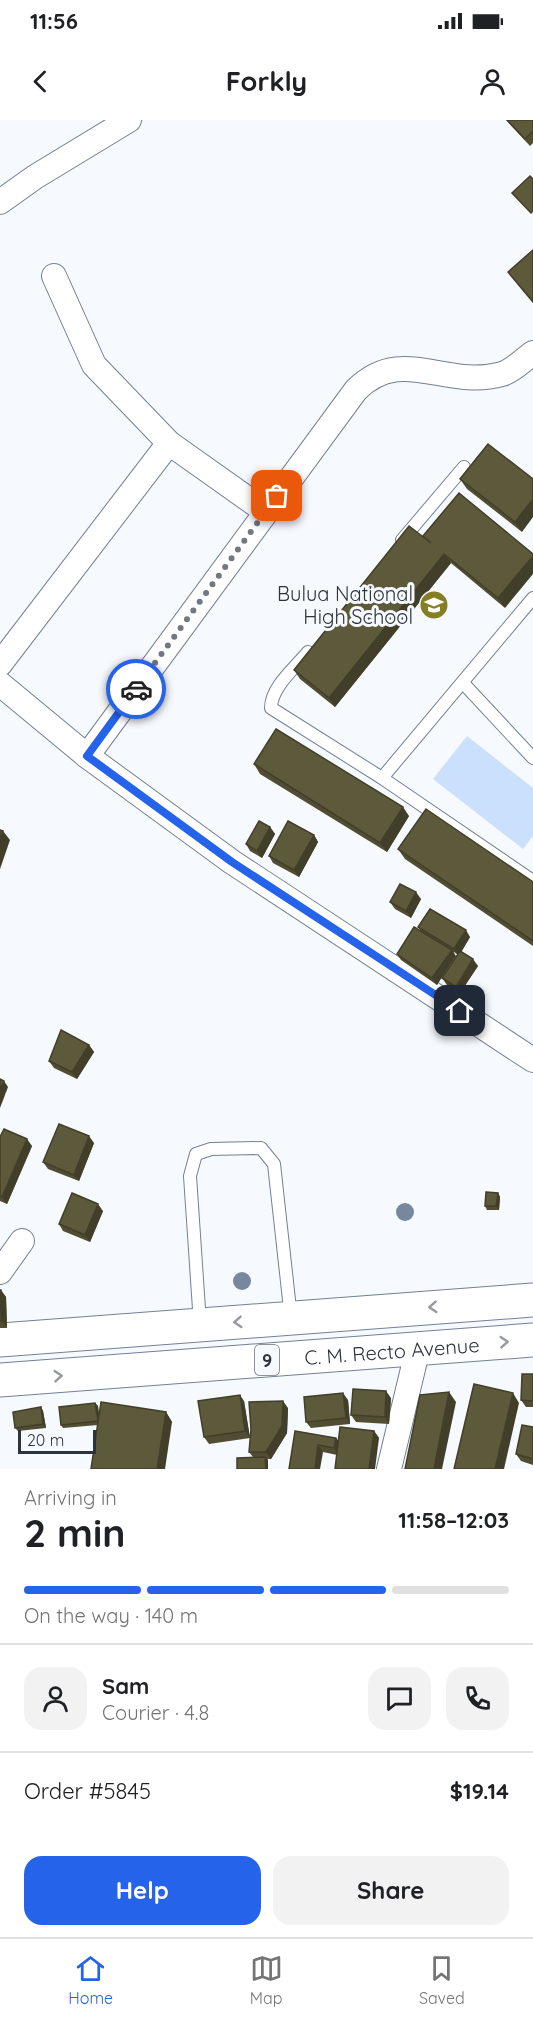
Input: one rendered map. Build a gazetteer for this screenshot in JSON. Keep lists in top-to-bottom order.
{
  "streets": {
    "highway": ["C. M. Recto Avenue", "9"]
  },
  "places": {
    "school or university": ["Bulua National High School"]
  },
  "scale_bar": "20 m",
  "page": {
    "status": "11:56",
    "header": "Forkly",
    "scale": "20 m",
    "heading": ["2 min", "Arriving in", "11:58–12:03"],
    "panel": [
      "Sam",
      "Courier · 4.8",
      "Order #5845",
      "$19.14"
    ],
    "bar": "On the way · 140 m",
    "buttons": ["Help", "Share"],
    "tabs": ["Home", "Map", "Saved"]
  }
}
